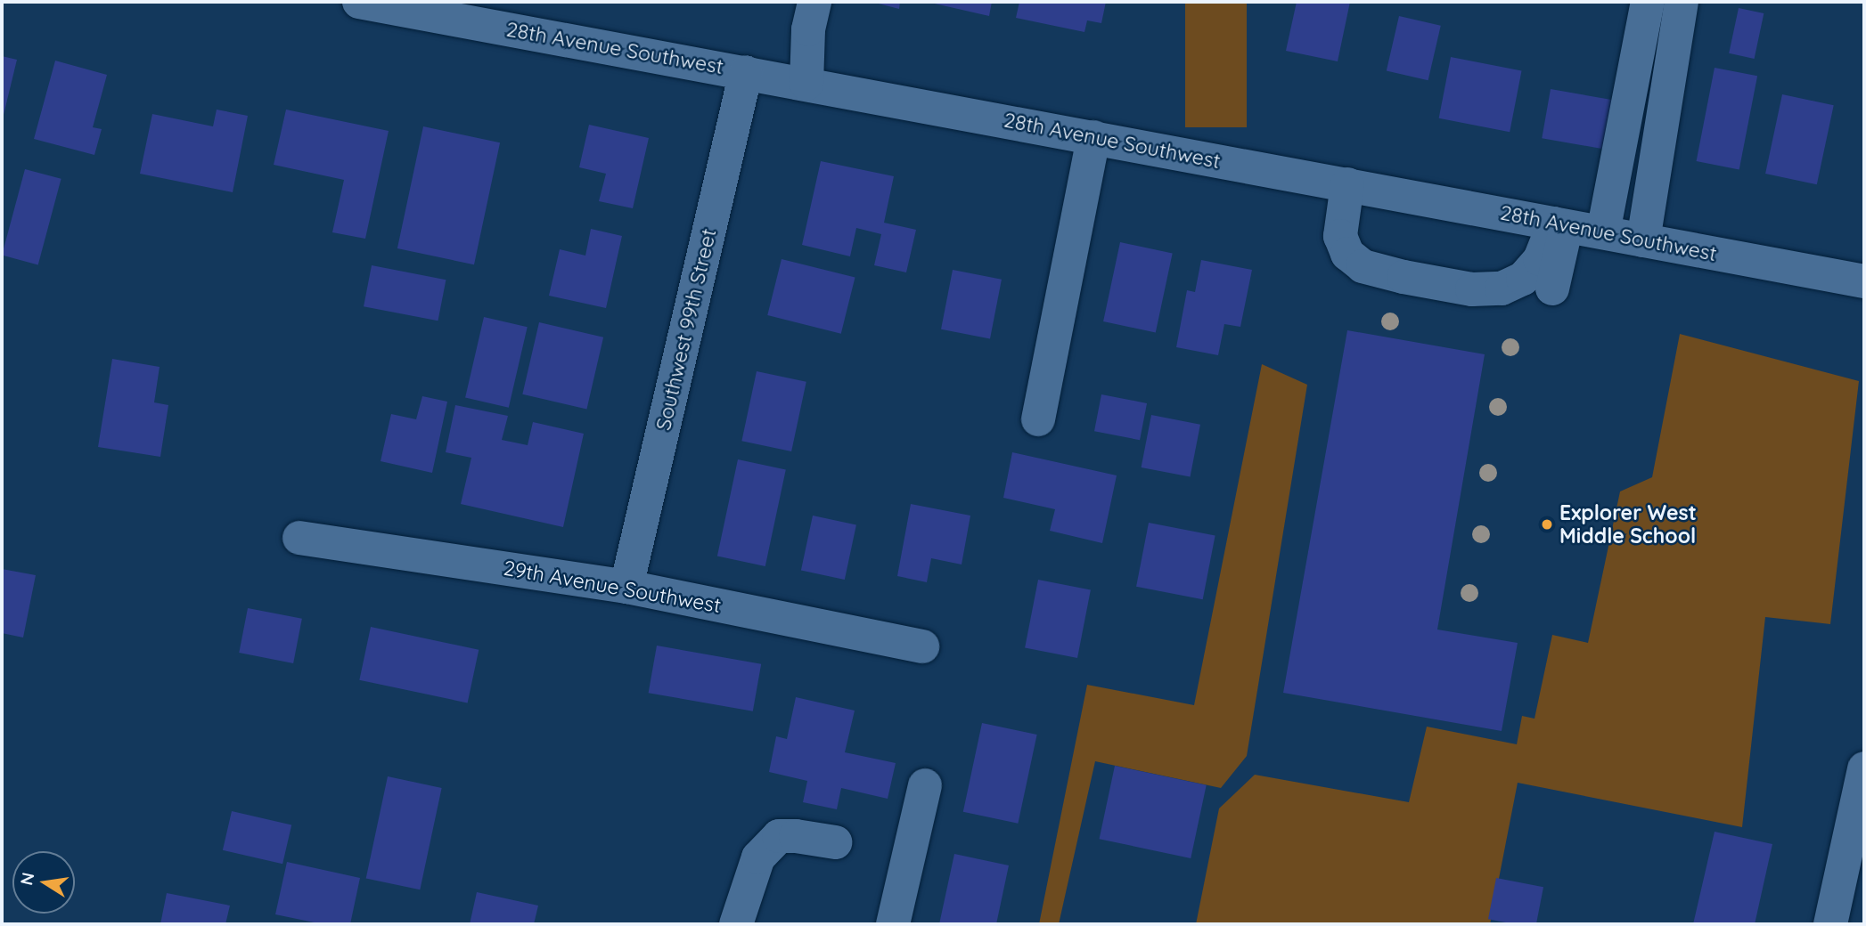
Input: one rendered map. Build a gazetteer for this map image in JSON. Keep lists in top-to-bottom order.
{
  "streets": {
    "street": ["28th Avenue Southwest", "Southwest 99th Street", "29th Avenue Southwest"]
  },
  "crossings": [
    ["28th Avenue Southwest", "Southwest 99th Street"],
    ["Southwest 99th Street", "29th Avenue Southwest"]
  ],
  "places": ["Explorer West Middle School"],
  "north": "left"
}
